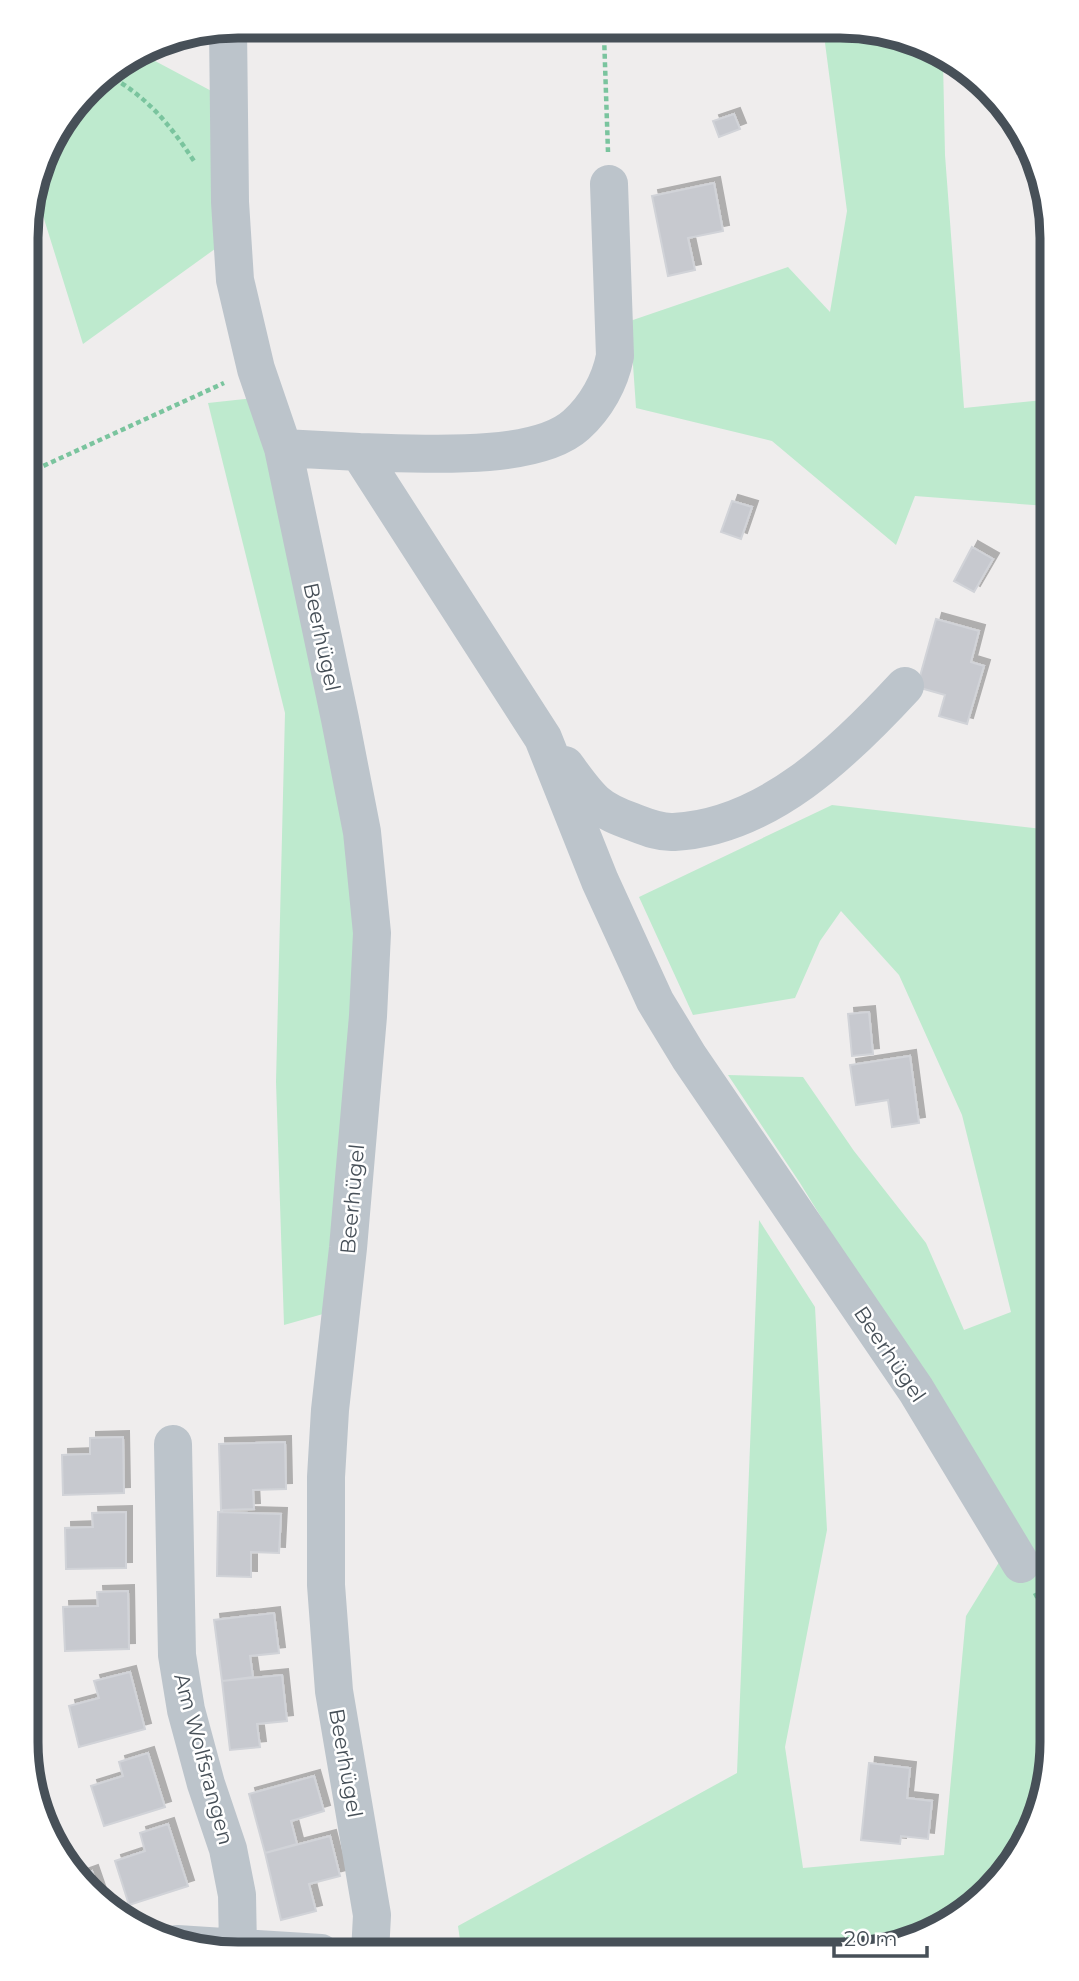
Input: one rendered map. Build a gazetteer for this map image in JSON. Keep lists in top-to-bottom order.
{
  "streets": {
    "street": ["Beerhügel", "Am Wolfsrangen"]
  },
  "scale_bar": "20 m"
}
